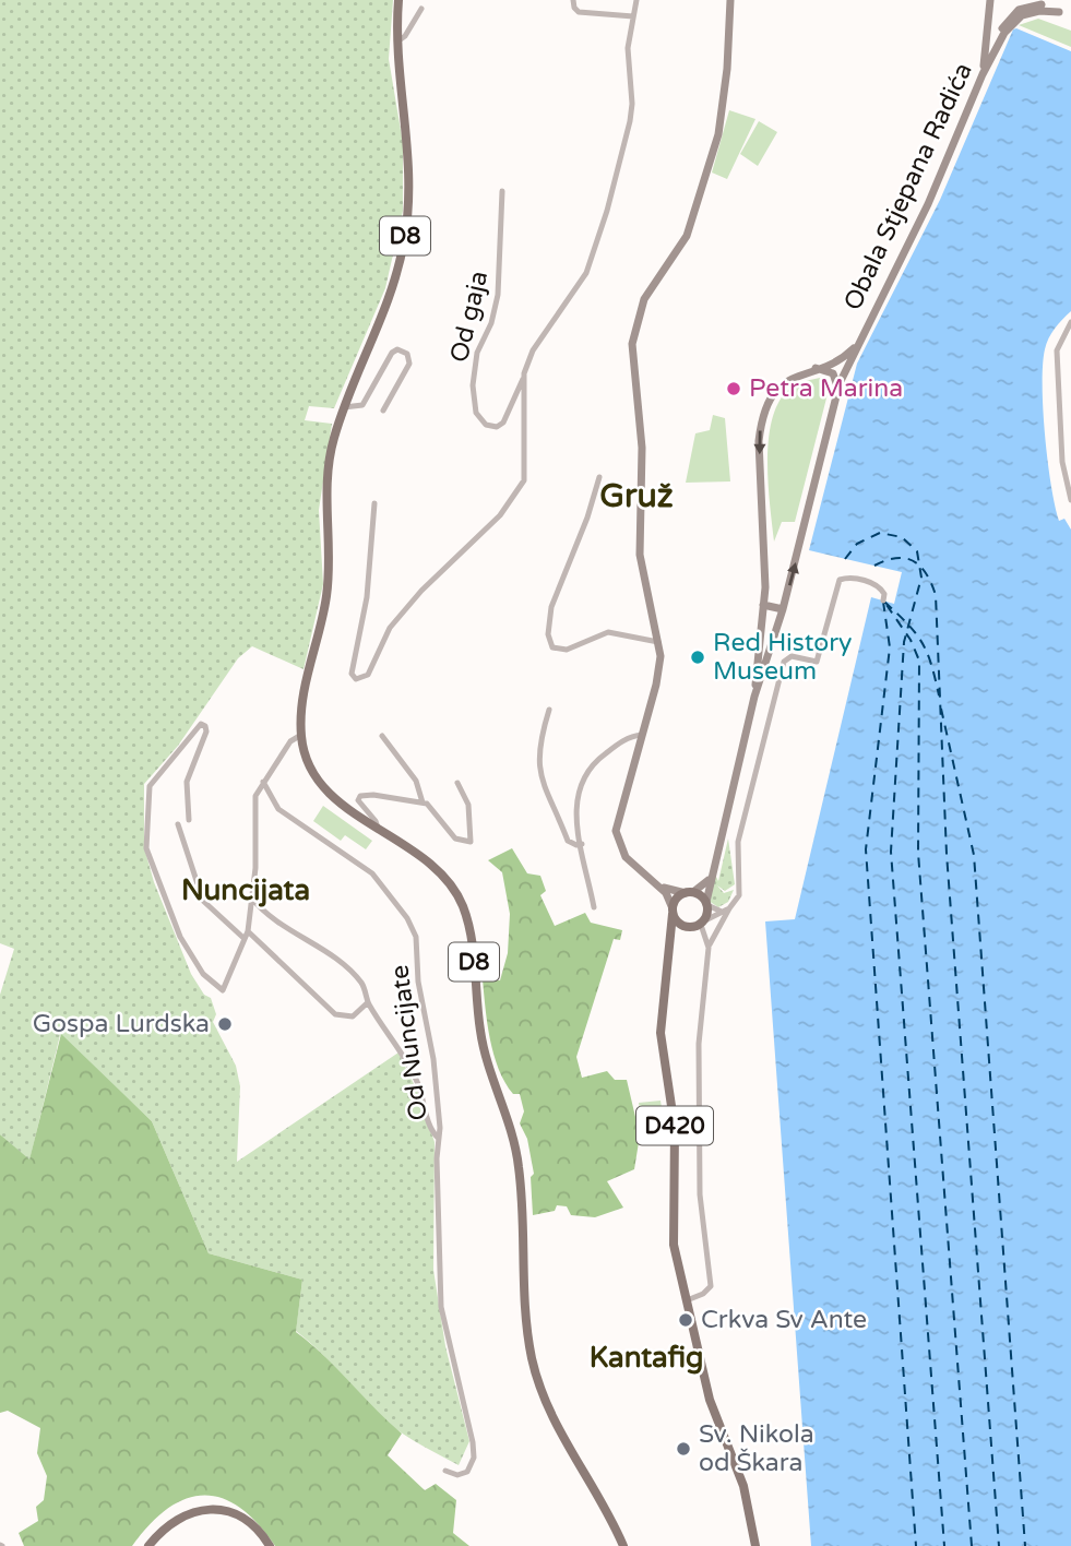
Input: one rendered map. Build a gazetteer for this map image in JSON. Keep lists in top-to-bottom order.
{
  "streets": {
    "main road": ["Obala Stjepana Radića", "D8", "D420"],
    "street": ["Od gaja", "Od Nuncijate"]
  },
  "districts": ["Gruž", "Nuncijata", "Kantafig"],
  "places": [
    "Petra Marina",
    "Red History Museum",
    "Gospa Lurdska",
    "Crkva Sv Ante",
    "Sv. Nikola od Škara"
  ]
}
